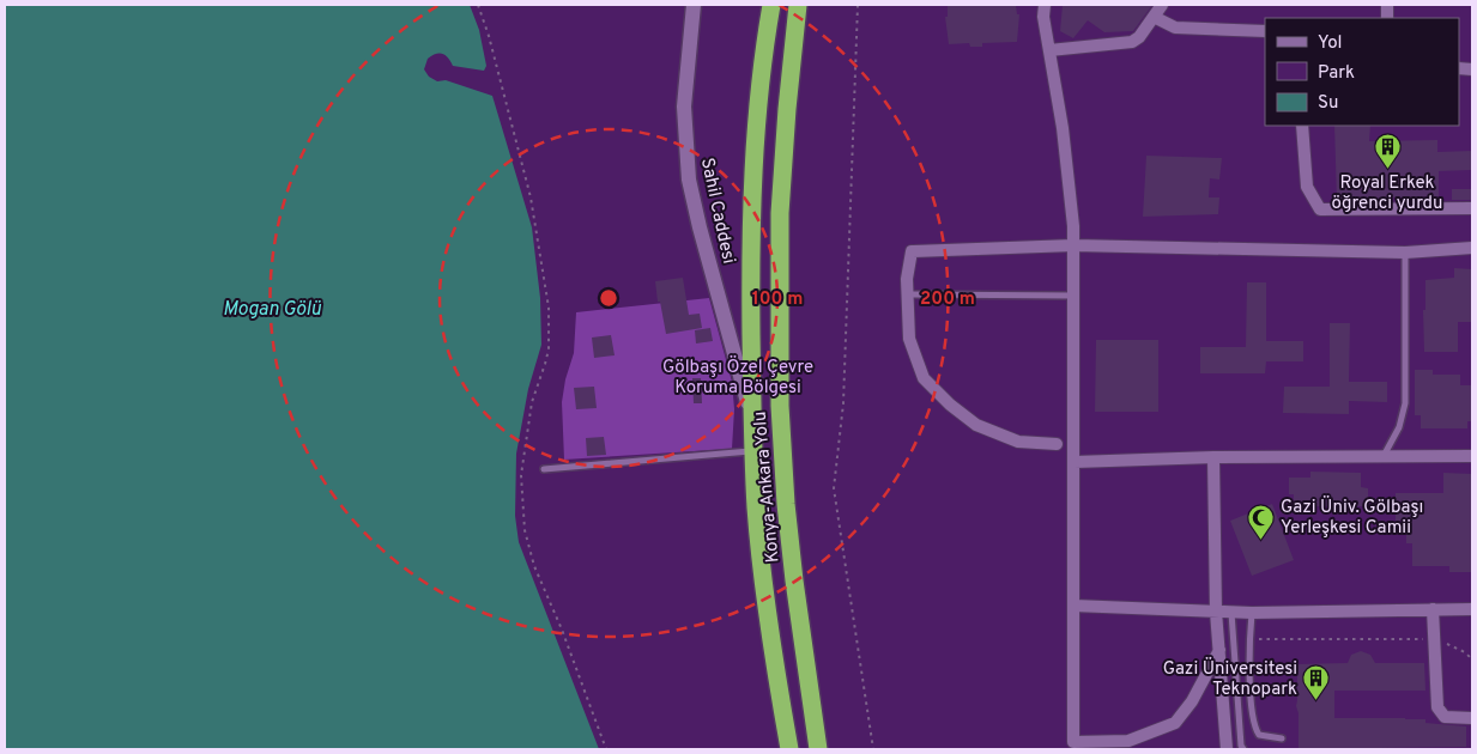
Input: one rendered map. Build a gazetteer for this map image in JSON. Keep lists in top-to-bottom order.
{
  "streets": {
    "highway": ["Konya-Ankara Yolu"],
    "street": ["Sahil Caddesi"]
  },
  "water": ["Mogan Gölü"],
  "parks": ["Gölbaşı Özel Çevre Koruma Bölgesi"],
  "places": {
    "building": ["Royal Erkek öğrenci yurdu", "Gazi Üniversitesi Teknopark"],
    "mosque": ["Gazi Üniv. Gölbaşı Yerleşkesi Camii"]
  },
  "legend": ["Yol", "Park", "Su"],
  "rings": ["100 m", "200 m"]
}
